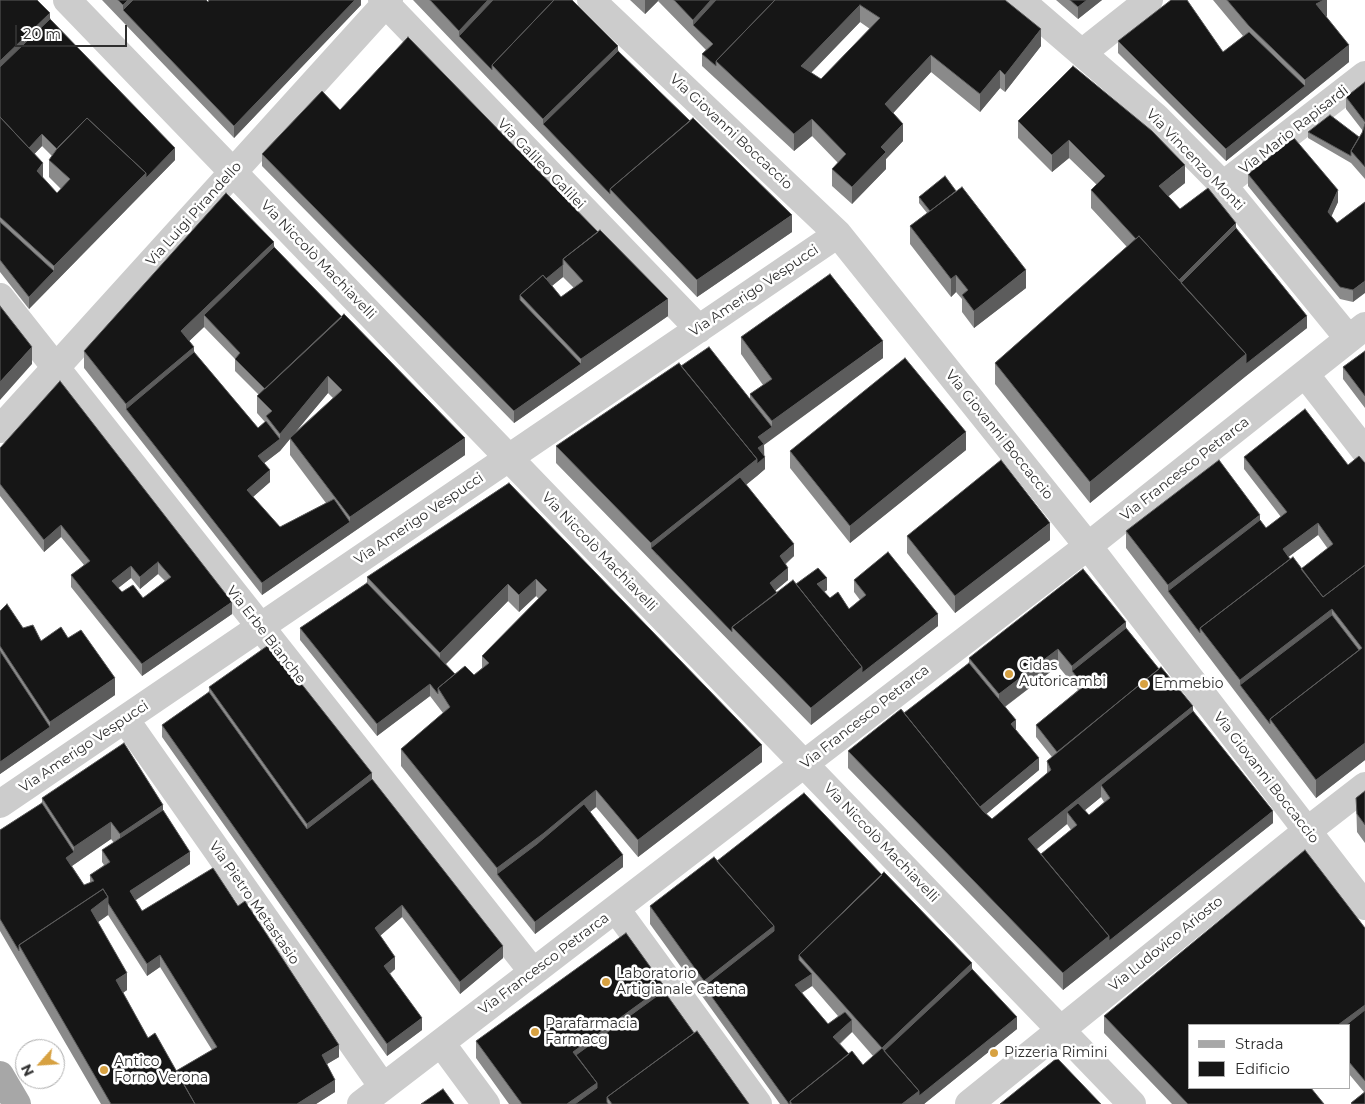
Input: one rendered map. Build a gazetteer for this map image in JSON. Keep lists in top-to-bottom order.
{
  "streets": {
    "street": [
      "Via Mario Rapisardi",
      "Via Giovanni Boccaccio",
      "Via Vincenzo Monti",
      "Via Galileo Galilei",
      "Via Luigi Pirandello",
      "Via Niccolò Machiavelli",
      "Via Amerigo Vespucci",
      "Via Francesco Petrarca",
      "Via Erbe Bianche",
      "Via Pietro Metastasio",
      "Via Ludovico Ariosto"
    ]
  },
  "crossings": [
    ["Via Mario Rapisardi", "Via Vincenzo Monti"],
    ["Via Giovanni Boccaccio", "Via Amerigo Vespucci"],
    ["Via Giovanni Boccaccio", "Via Francesco Petrarca"],
    ["Via Giovanni Boccaccio", "Via Ludovico Ariosto"],
    ["Via Vincenzo Monti", "Via Francesco Petrarca"],
    ["Via Galileo Galilei", "Via Luigi Pirandello"],
    ["Via Galileo Galilei", "Via Amerigo Vespucci"],
    ["Via Luigi Pirandello", "Via Niccolò Machiavelli"],
    ["Via Luigi Pirandello", "Via Erbe Bianche"],
    ["Via Niccolò Machiavelli", "Via Amerigo Vespucci"],
    ["Via Niccolò Machiavelli", "Via Francesco Petrarca"],
    ["Via Niccolò Machiavelli", "Via Ludovico Ariosto"],
    ["Via Amerigo Vespucci", "Via Erbe Bianche"],
    ["Via Amerigo Vespucci", "Via Pietro Metastasio"],
    ["Via Francesco Petrarca", "Via Erbe Bianche"],
    ["Via Francesco Petrarca", "Via Pietro Metastasio"]
  ],
  "places": [
    "Cidas Autoricambi",
    "Emmebio",
    "Laboratorio Artigianale Catena",
    "Parafarmacia Farmacg",
    "Pizzeria Rimini",
    "Antico Forno Verona"
  ],
  "legend": ["Strada", "Edificio"],
  "scale_bar": "20 m",
  "north": "bottom left"
}
